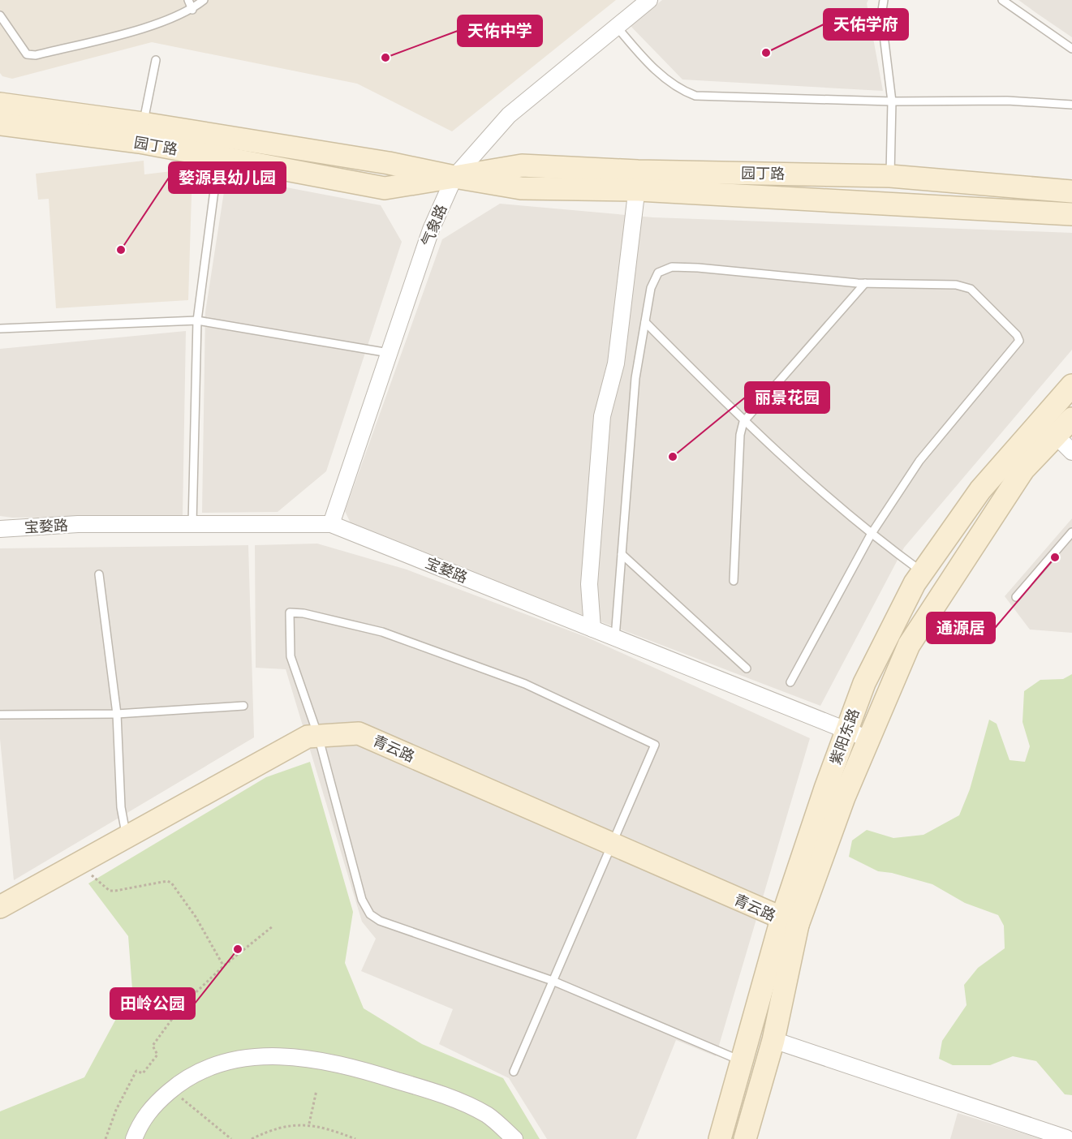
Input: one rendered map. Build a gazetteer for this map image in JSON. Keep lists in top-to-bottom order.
{
  "streets": {
    "main road": ["园丁路", "紫阳东路", "青云路"],
    "street": ["气象路", "宝婺路"]
  },
  "crossings": [
    ["园丁路", "气象路"],
    ["气象路", "宝婺路"],
    ["宝婺路", "紫阳东路"],
    ["紫阳东路", "青云路"]
  ],
  "places": [
    "天佑学府",
    "天佑中学",
    "婺源县幼儿园",
    "丽景花园",
    "通源居",
    "田岭公园"
  ]
}
